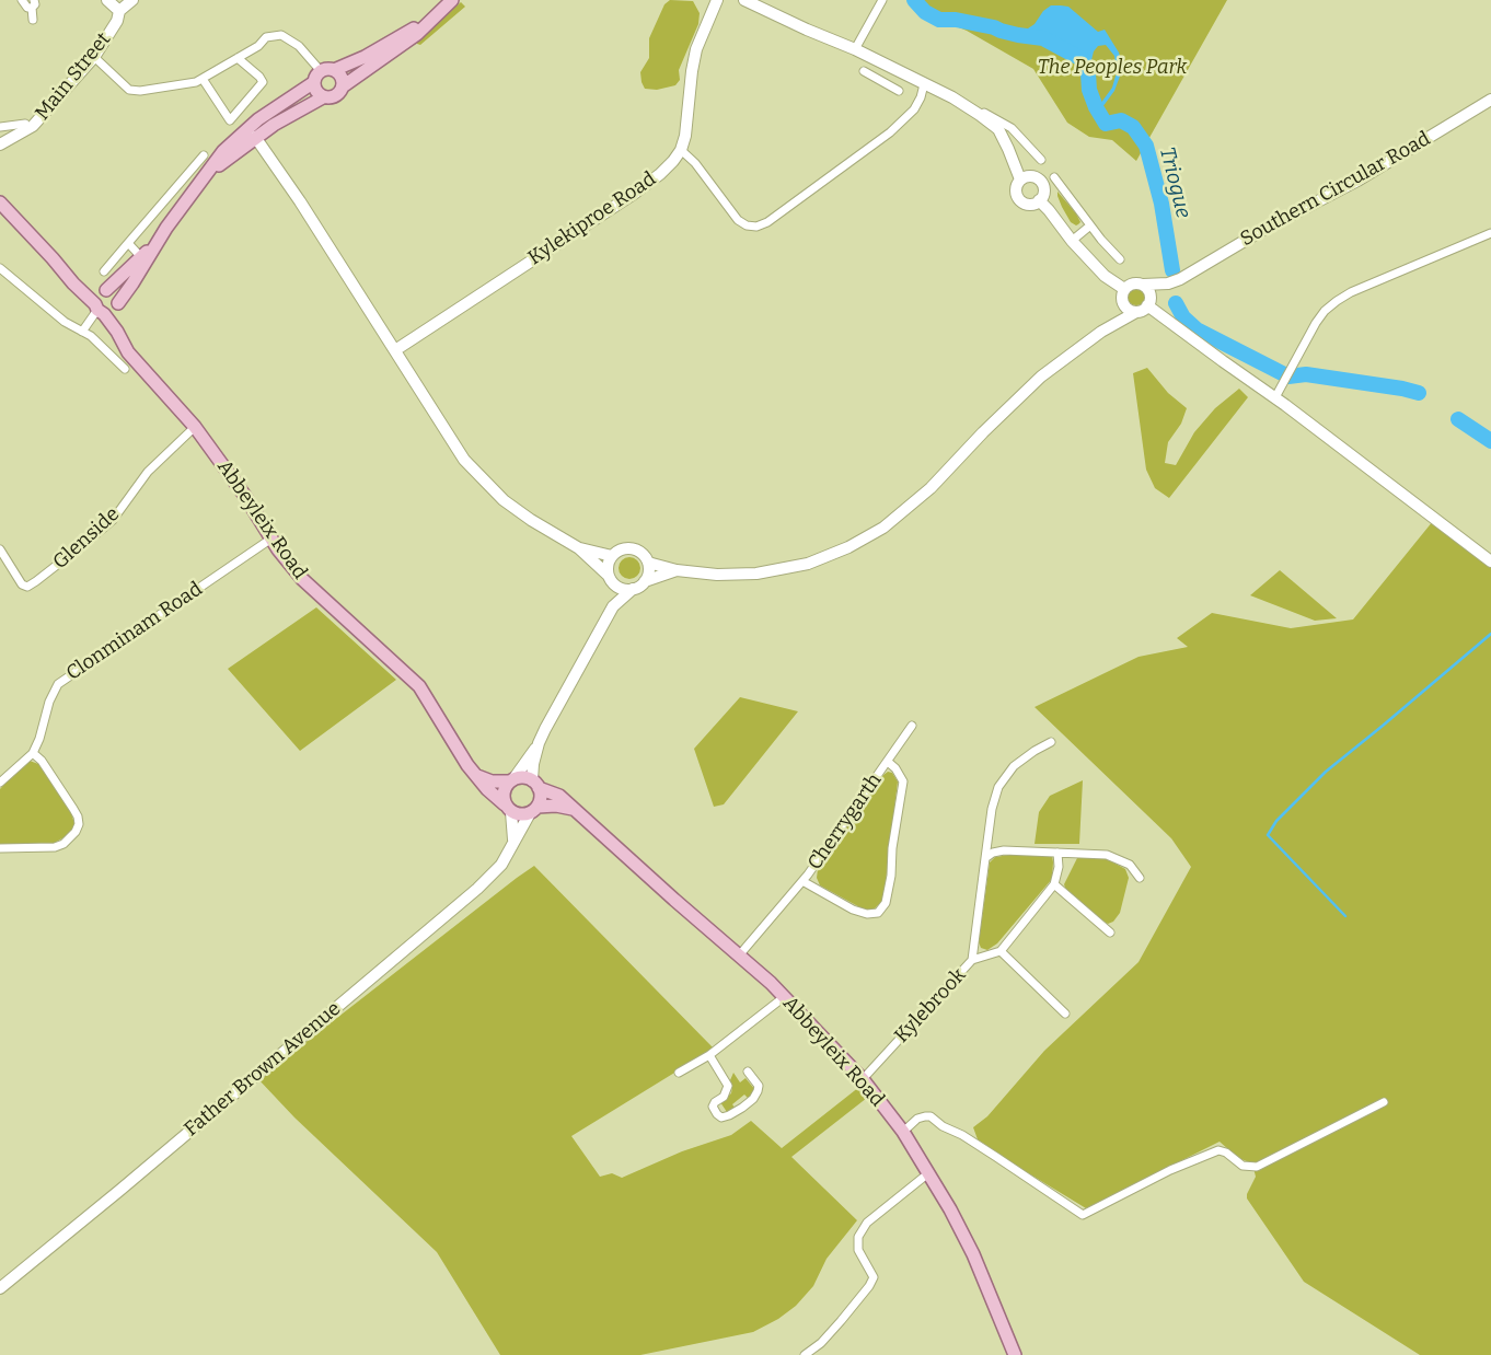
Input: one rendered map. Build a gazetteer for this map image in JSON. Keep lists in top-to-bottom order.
{
  "streets": {
    "main road": [
      "Main Street",
      "Southern Circular Road",
      "Kylekiproe Road",
      "Abbeyleix Road",
      "Father Brown Avenue"
    ],
    "street": [
      "Glenside",
      "Clonminam Road",
      "Cherrygarth",
      "Kylebrook"
    ]
  },
  "crossings": [
    ["Abbeyleix Road", "Glenside"],
    ["Abbeyleix Road", "Clonminam Road"],
    ["Abbeyleix Road", "Cherrygarth"],
    ["Abbeyleix Road", "Kylebrook"],
    ["Abbeyleix Road", "Father Brown Avenue"]
  ],
  "water": ["Triogue"],
  "parks": ["The Peoples Park"]
}
